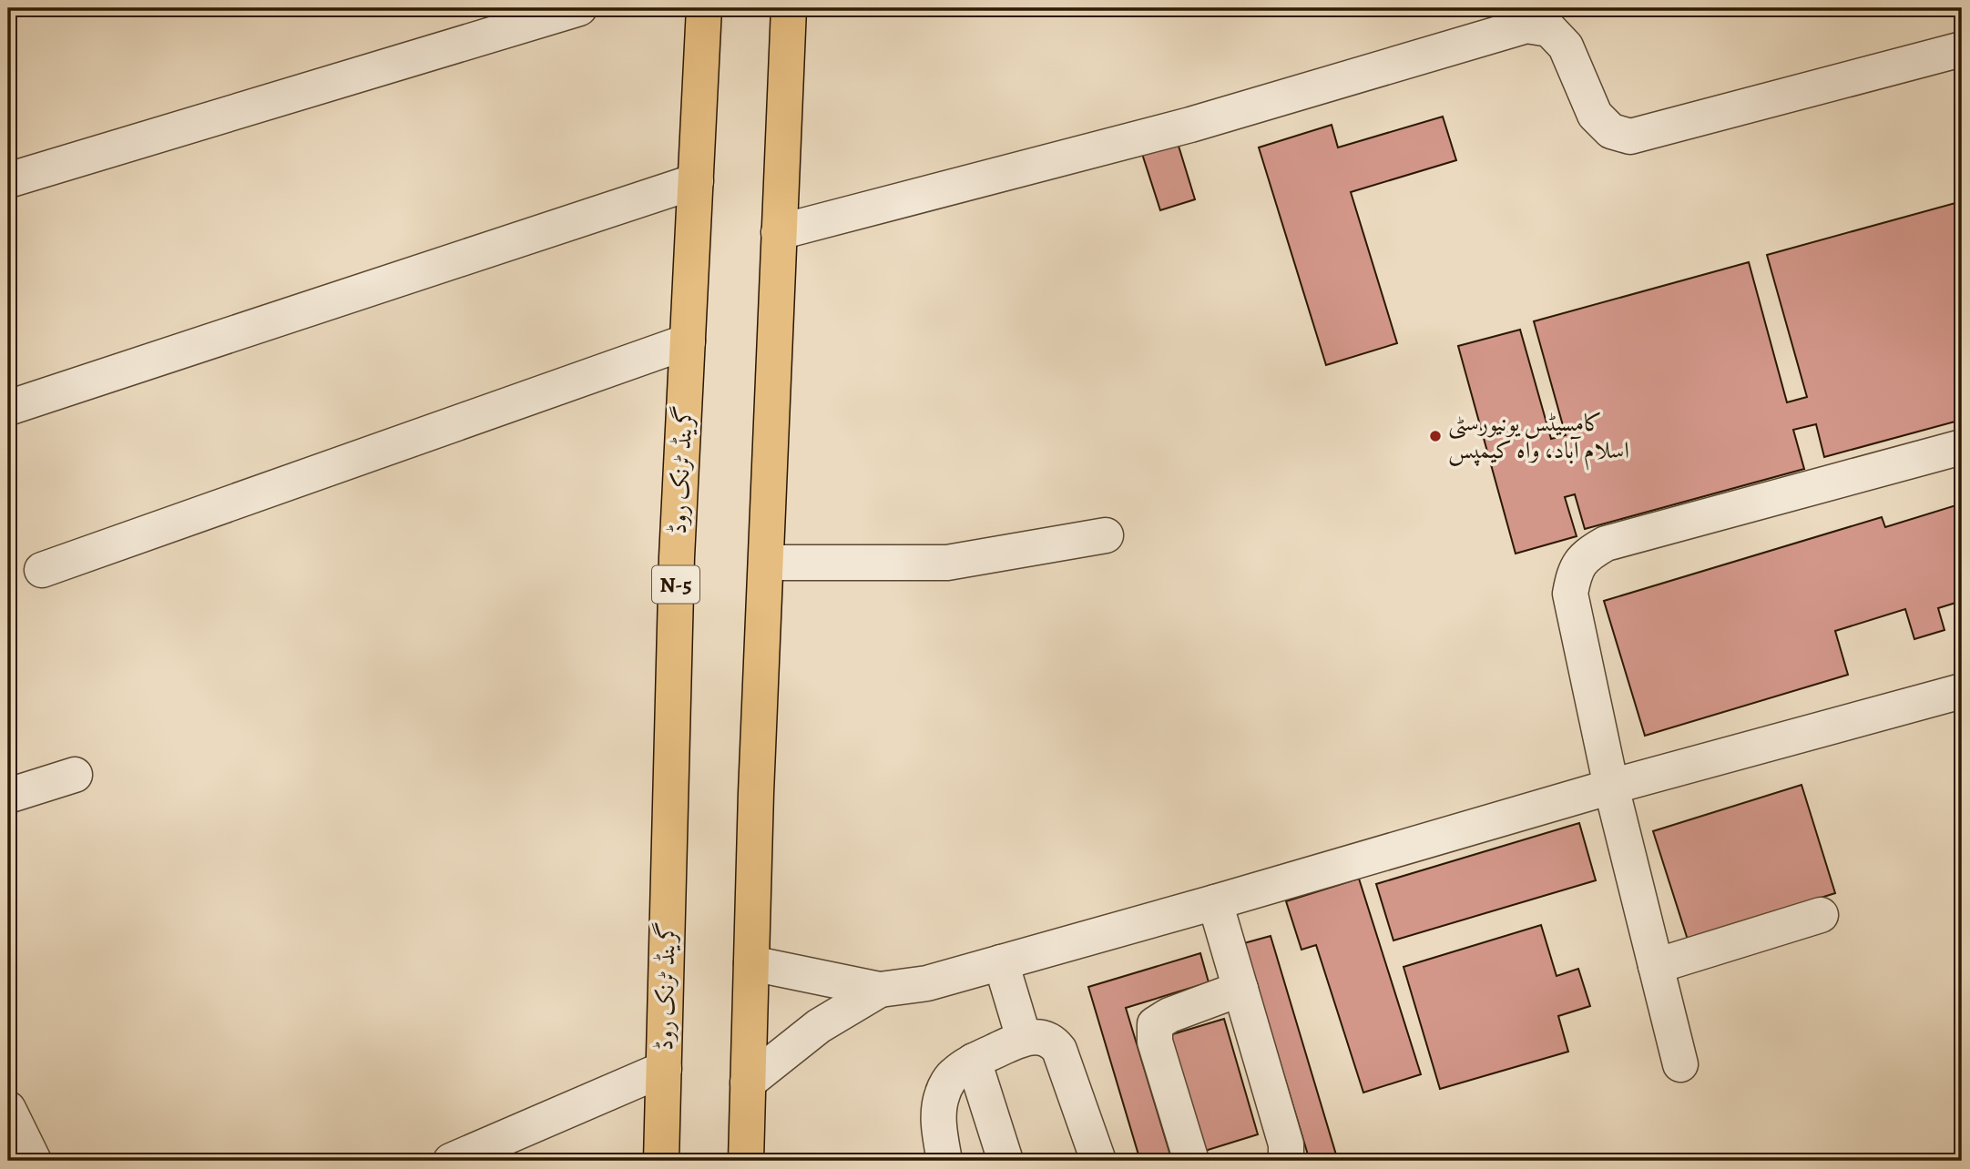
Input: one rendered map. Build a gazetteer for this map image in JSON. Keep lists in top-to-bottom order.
{
  "streets": {
    "highway": ["گرینڈ ٹرنک روڈ", "N-5"]
  },
  "places": ["کامسیٹس یونیورسٹی اسلام آباد، واہ کیمپس"]
}
